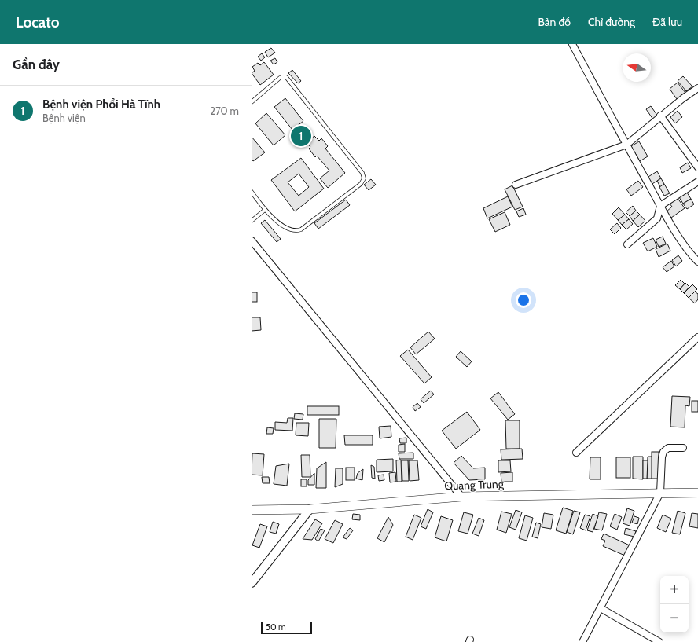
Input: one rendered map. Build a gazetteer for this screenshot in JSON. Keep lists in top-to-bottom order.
{
  "streets": {
    "main road": ["Quang Trung"]
  },
  "scale_bar": "50 m",
  "north": "left",
  "page": {
    "header": "Locato",
    "nav": ["Bản đồ", "Chỉ đường", "Đã lưu"],
    "heading": "Gần đây",
    "list": [
      {
        "mark": "1",
        "name": "Bệnh viện Phổi Hà Tĩnh",
        "note": "Bệnh viện",
        "value": "270 m"
      }
    ],
    "pins": "1",
    "map_buttons": ["+", "−"],
    "scale": "50 m"
  }
}
